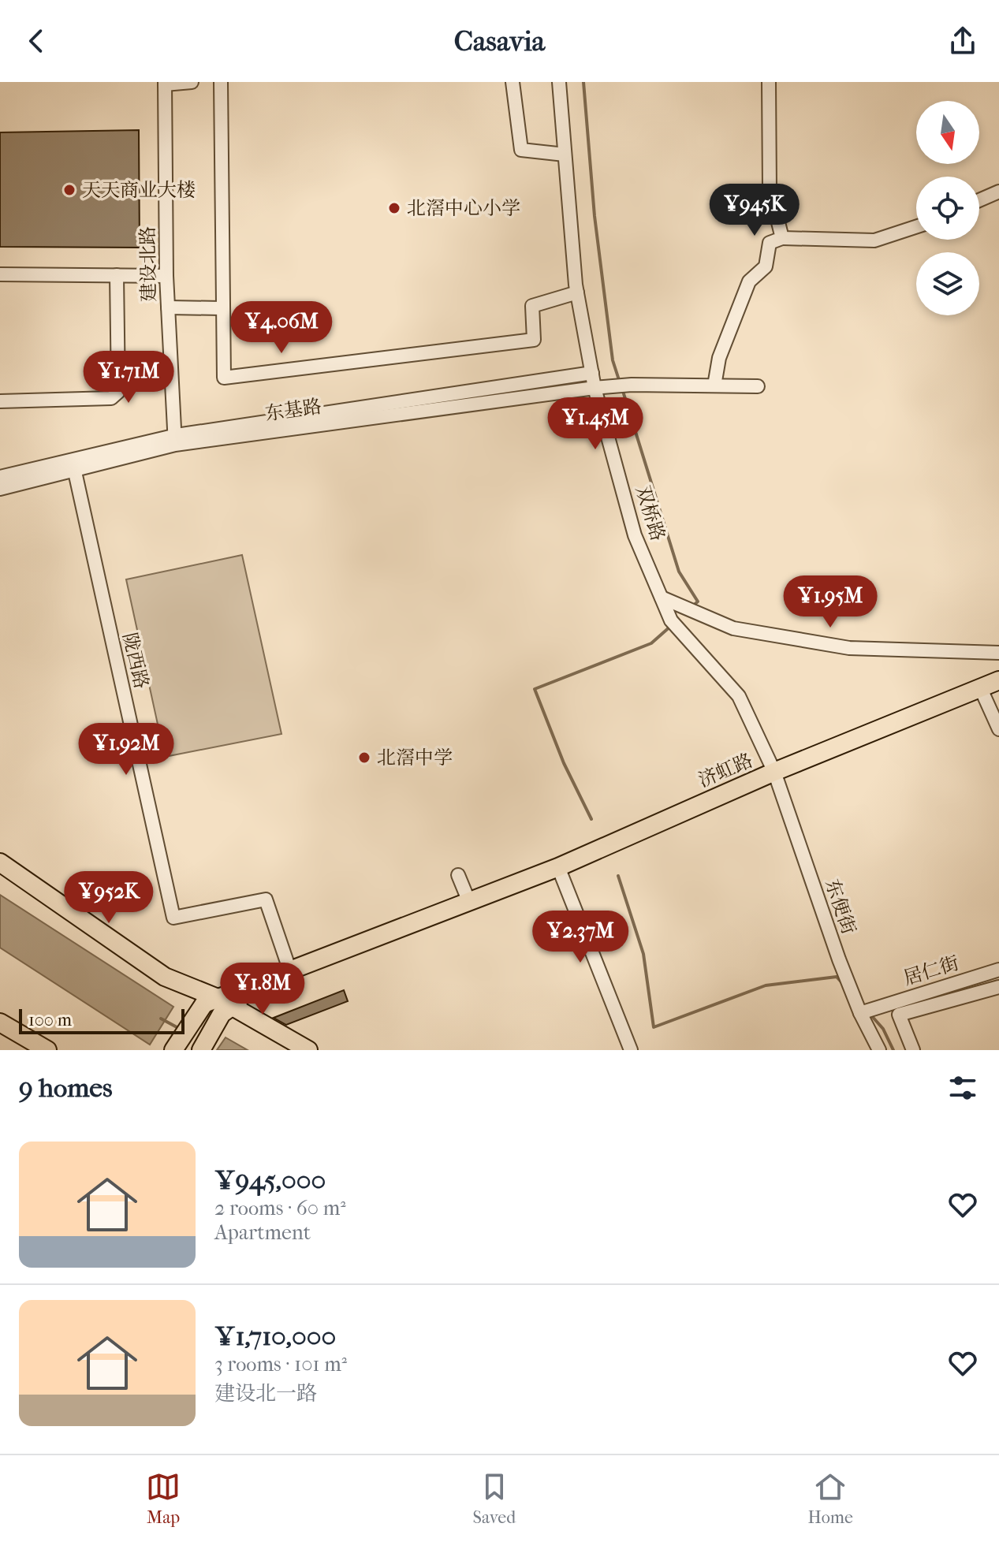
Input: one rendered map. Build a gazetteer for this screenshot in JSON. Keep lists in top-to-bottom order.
{
  "streets": {
    "main road": ["济虹路"],
    "street": [
      "建设北路",
      "东基路",
      "双桥路",
      "陇西路",
      "东便街",
      "居仁街"
    ]
  },
  "crossings": [
    ["建设北路", "东基路"],
    ["东基路", "双桥路"],
    ["东基路", "陇西路"],
    ["双桥路", "济虹路"],
    ["双桥路", "东便街"],
    ["陇西路", "济虹路"],
    ["济虹路", "东便街"],
    ["东便街", "居仁街"]
  ],
  "places": ["天天商业大楼", "北滘中心小学", "北滘中学"],
  "scale_bar": "100 m",
  "north": "bottom",
  "page": {
    "header": "Casavia",
    "price": [
      "¥945K",
      "¥4.06M",
      "¥1.71M",
      "¥1.45M",
      "¥1.95M",
      "¥1.92M",
      "¥952K",
      "¥2.37M",
      "¥1.8M"
    ],
    "scale": "100 m",
    "heading": "9 homes",
    "list": [
      {
        "name": "¥945,000",
        "note": "2 rooms · 60 m² · Apartment"
      },
      {
        "name": "¥1,710,000",
        "note": "3 rooms · 101 m² · 建设北一路"
      }
    ],
    "tabs": ["Map", "Saved", "Home"]
  }
}
